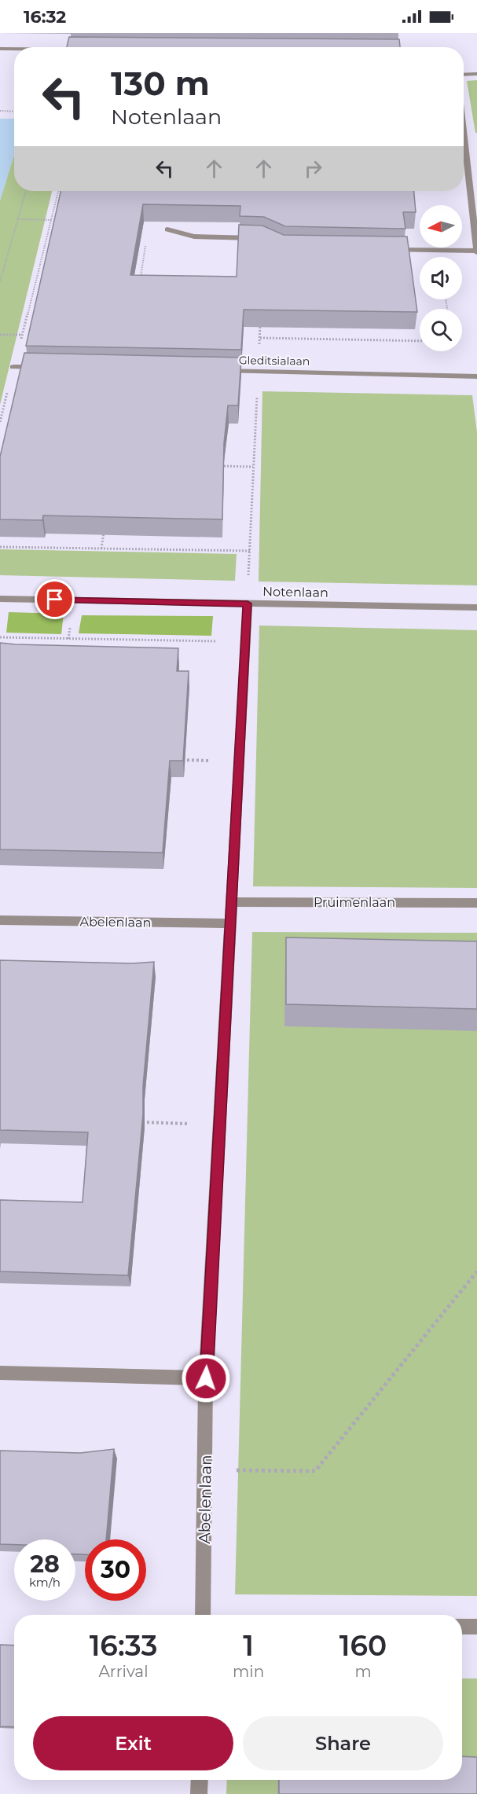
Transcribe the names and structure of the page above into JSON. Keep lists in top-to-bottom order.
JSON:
{
  "streets": {
    "street": [
      "Gleditsialaan",
      "Notenlaan",
      "Pruimenlaan",
      "Abelenlaan"
    ]
  },
  "crossings": [
    ["Notenlaan", "Abelenlaan"],
    ["Pruimenlaan", "Abelenlaan"]
  ],
  "north": "left",
  "page": {
    "status": "16:32",
    "turn": ["130 m", "Notenlaan"],
    "speed": "28 km/h",
    "limit": "30",
    "eta": [
      "16:33",
      "Arrival",
      "1",
      "min",
      "160",
      "m"
    ],
    "buttons": ["Exit", "Share"]
  }
}
